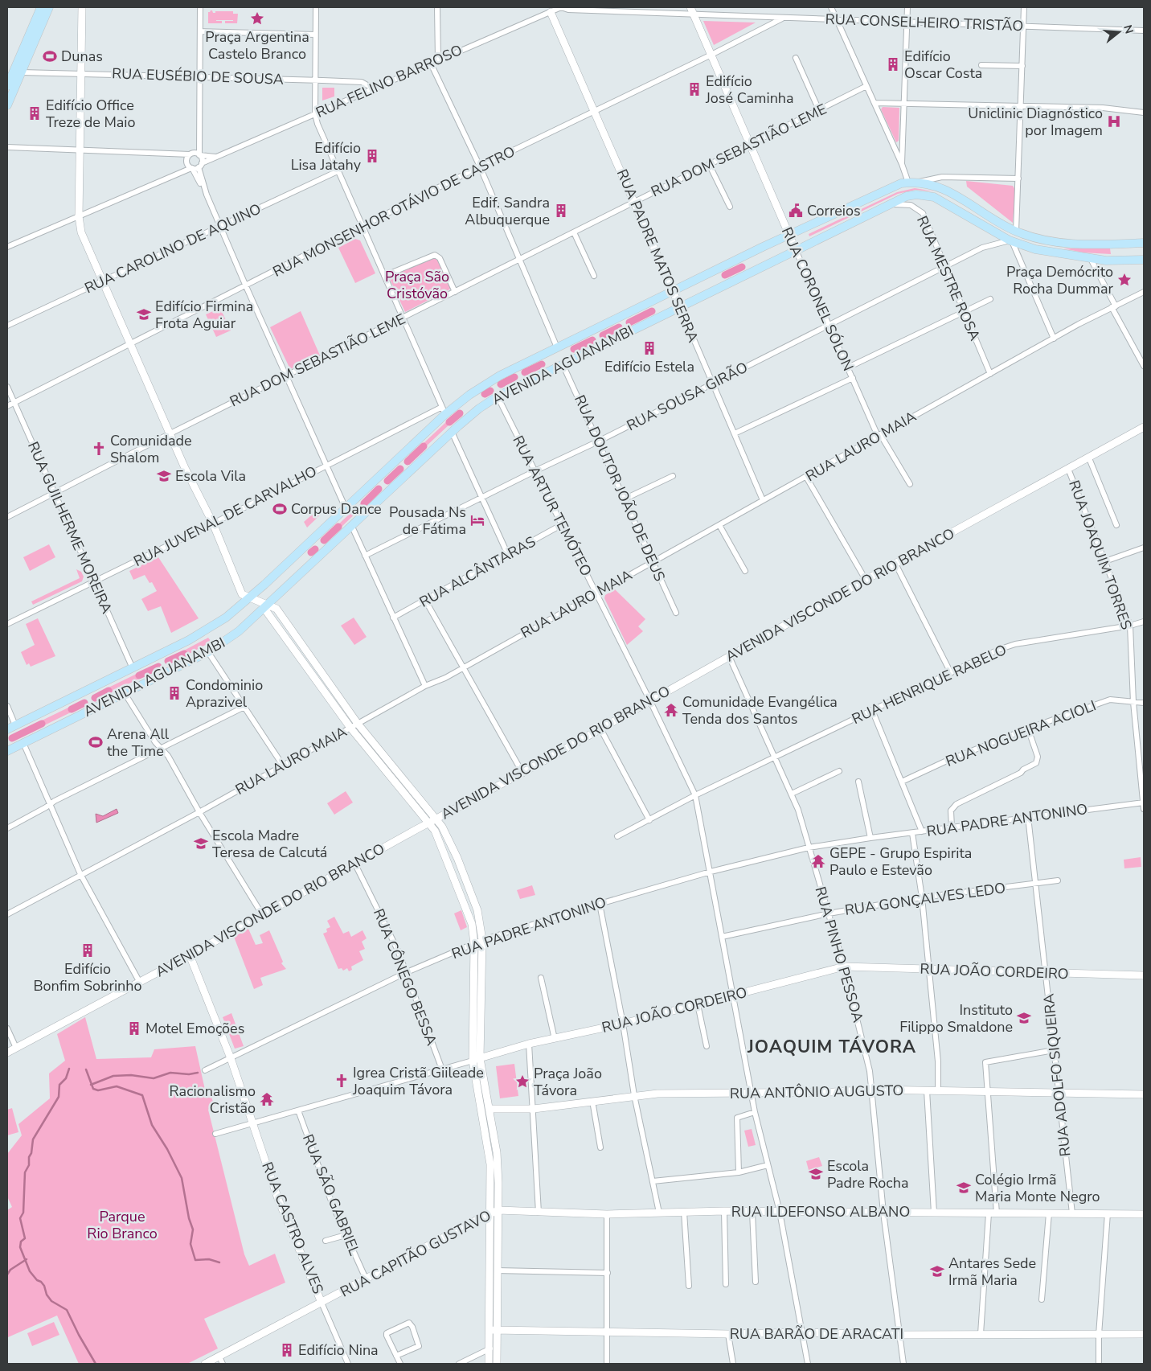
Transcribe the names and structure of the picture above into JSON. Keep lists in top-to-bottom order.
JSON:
{
  "streets": {
    "main road": ["AVENIDA AGUANAMBI"],
    "street": [
      "RUA CONSELHEIRO TRISTÃO",
      "RUA EUSÉBIO DE SOUSA",
      "RUA FELINO BARROSO",
      "RUA DOM SEBASTIÃO LEME",
      "RUA MONSENHOR OTÁVIO DE CASTRO",
      "RUA CAROLINO DE AQUINO",
      "RUA PADRE MATOS SERRA",
      "RUA MESTRE ROSA",
      "RUA CORONEL SÓLON",
      "RUA SOUSA GIRÃO",
      "RUA LAURO MAIA",
      "RUA DOUTOR JOÃO DE DEUS",
      "RUA ARTUR TEMÓTEO",
      "RUA JUVENAL DE CARVALHO",
      "RUA GUILHERME MOREIRA",
      "RUA JOAQUIM TORRES",
      "RUA ALCÂNTARAS",
      "AVENIDA VISCONDE DO RIO BRANCO",
      "RUA HENRIQUE RABELO",
      "RUA NOGUEIRA ACIOLI",
      "RUA PADRE ANTONINO",
      "RUA GONÇALVES LEDO",
      "RUA PINHO PESSOA",
      "RUA JOÃO CORDEIRO",
      "RUA CÔNEGO BESSA",
      "RUA ADOLFO SIQUEIRA",
      "RUA ANTÔNIO AUGUSTO",
      "RUA SÃO GABRIEL",
      "RUA ILDEFONSO ALBANO",
      "RUA CASTRO ALVES",
      "RUA CAPITÃO GUSTAVO",
      "RUA BARÃO DE ARACATI"
    ]
  },
  "crossings": [
    ["RUA CONSELHEIRO TRISTÃO", "RUA FELINO BARROSO"],
    ["RUA CONSELHEIRO TRISTÃO", "RUA MONSENHOR OTÁVIO DE CASTRO"],
    ["RUA CONSELHEIRO TRISTÃO", "RUA CORONEL SÓLON"],
    ["RUA EUSÉBIO DE SOUSA", "RUA FELINO BARROSO"],
    ["RUA FELINO BARROSO", "RUA PADRE MATOS SERRA"],
    ["RUA DOM SEBASTIÃO LEME", "RUA PADRE MATOS SERRA"],
    ["RUA DOM SEBASTIÃO LEME", "RUA CORONEL SÓLON"],
    ["RUA DOM SEBASTIÃO LEME", "RUA GUILHERME MOREIRA"],
    ["RUA MONSENHOR OTÁVIO DE CASTRO", "RUA PADRE MATOS SERRA"],
    ["RUA MONSENHOR OTÁVIO DE CASTRO", "RUA CORONEL SÓLON"],
    ["RUA MONSENHOR OTÁVIO DE CASTRO", "RUA GUILHERME MOREIRA"],
    ["RUA PADRE MATOS SERRA", "AVENIDA AGUANAMBI"],
    ["RUA PADRE MATOS SERRA", "RUA SOUSA GIRÃO"],
    ["RUA PADRE MATOS SERRA", "RUA LAURO MAIA"],
    ["RUA MESTRE ROSA", "AVENIDA AGUANAMBI"],
    ["RUA MESTRE ROSA", "RUA SOUSA GIRÃO"],
    ["RUA MESTRE ROSA", "RUA LAURO MAIA"],
    ["RUA CORONEL SÓLON", "AVENIDA AGUANAMBI"],
    ["RUA CORONEL SÓLON", "RUA SOUSA GIRÃO"],
    ["RUA CORONEL SÓLON", "RUA LAURO MAIA"],
    ["AVENIDA AGUANAMBI", "RUA SOUSA GIRÃO"],
    ["AVENIDA AGUANAMBI", "RUA DOUTOR JOÃO DE DEUS"],
    ["AVENIDA AGUANAMBI", "RUA ARTUR TEMÓTEO"],
    ["AVENIDA AGUANAMBI", "RUA JUVENAL DE CARVALHO"],
    ["AVENIDA AGUANAMBI", "RUA GUILHERME MOREIRA"],
    ["RUA SOUSA GIRÃO", "RUA DOUTOR JOÃO DE DEUS"],
    ["RUA SOUSA GIRÃO", "RUA ARTUR TEMÓTEO"],
    ["RUA LAURO MAIA", "RUA DOUTOR JOÃO DE DEUS"],
    ["RUA LAURO MAIA", "RUA ARTUR TEMÓTEO"],
    ["RUA ARTUR TEMÓTEO", "RUA ALCÂNTARAS"],
    ["RUA ARTUR TEMÓTEO", "AVENIDA VISCONDE DO RIO BRANCO"],
    ["RUA ARTUR TEMÓTEO", "RUA HENRIQUE RABELO"],
    ["RUA ARTUR TEMÓTEO", "RUA PADRE ANTONINO"],
    ["RUA ARTUR TEMÓTEO", "RUA GONÇALVES LEDO"],
    ["RUA ARTUR TEMÓTEO", "RUA JOÃO CORDEIRO"],
    ["RUA ARTUR TEMÓTEO", "RUA ANTÔNIO AUGUSTO"],
    ["RUA ARTUR TEMÓTEO", "RUA ILDEFONSO ALBANO"],
    ["RUA ARTUR TEMÓTEO", "RUA BARÃO DE ARACATI"],
    ["RUA JUVENAL DE CARVALHO", "RUA GUILHERME MOREIRA"],
    ["RUA JOAQUIM TORRES", "AVENIDA VISCONDE DO RIO BRANCO"],
    ["RUA JOAQUIM TORRES", "RUA HENRIQUE RABELO"],
    ["RUA JOAQUIM TORRES", "RUA NOGUEIRA ACIOLI"],
    ["RUA JOAQUIM TORRES", "RUA PADRE ANTONINO"],
    ["AVENIDA VISCONDE DO RIO BRANCO", "RUA PINHO PESSOA"],
    ["AVENIDA VISCONDE DO RIO BRANCO", "RUA CÔNEGO BESSA"],
    ["AVENIDA VISCONDE DO RIO BRANCO", "RUA CASTRO ALVES"],
    ["RUA HENRIQUE RABELO", "RUA PINHO PESSOA"],
    ["RUA PADRE ANTONINO", "RUA PINHO PESSOA"],
    ["RUA PADRE ANTONINO", "RUA CÔNEGO BESSA"],
    ["RUA PADRE ANTONINO", "RUA ADOLFO SIQUEIRA"],
    ["RUA PADRE ANTONINO", "RUA CASTRO ALVES"],
    ["RUA GONÇALVES LEDO", "RUA PINHO PESSOA"],
    ["RUA GONÇALVES LEDO", "RUA ADOLFO SIQUEIRA"],
    ["RUA PINHO PESSOA", "RUA JOÃO CORDEIRO"],
    ["RUA PINHO PESSOA", "RUA ANTÔNIO AUGUSTO"],
    ["RUA PINHO PESSOA", "RUA ILDEFONSO ALBANO"],
    ["RUA PINHO PESSOA", "RUA BARÃO DE ARACATI"],
    ["RUA JOÃO CORDEIRO", "RUA CÔNEGO BESSA"],
    ["RUA JOÃO CORDEIRO", "RUA ADOLFO SIQUEIRA"],
    ["RUA JOÃO CORDEIRO", "RUA SÃO GABRIEL"],
    ["RUA JOÃO CORDEIRO", "RUA CASTRO ALVES"],
    ["RUA ADOLFO SIQUEIRA", "RUA ANTÔNIO AUGUSTO"],
    ["RUA ADOLFO SIQUEIRA", "RUA ILDEFONSO ALBANO"],
    ["RUA SÃO GABRIEL", "RUA CAPITÃO GUSTAVO"],
    ["RUA ILDEFONSO ALBANO", "RUA CAPITÃO GUSTAVO"],
    ["RUA CASTRO ALVES", "RUA CAPITÃO GUSTAVO"]
  ],
  "districts": ["JOAQUIM TÁVORA"],
  "parks": ["Praça São Cristóvão", "Parque Rio Branco"],
  "places": {
    "place": ["Praça Argentina Castelo Branco", "Praça Demócrito Rocha Dummar", "Praça João Távora"],
    "sports": ["Dunas", "Corpus Dance", "Arena All the Time"],
    "building": [
      "Edifício Oscar Costa",
      "Edifício José Caminha",
      "Edifício Office Treze de Maio",
      "Edifício Lisa Jatahy",
      "Edif. Sandra Albuquerque",
      "Edifício Estela",
      "Condominio Aprazivel",
      "Edifício Bonfim Sobrinho",
      "Motel Emoções",
      "Edifício Nina"
    ],
    "hospital": ["Uniclinic Diagnóstico por Imagem"],
    "public building": ["Correios"],
    "school or university": [
      "Edifício Firmina Frota Aguiar",
      "Escola Vila",
      "Escola Madre Teresa de Calcutá",
      "Instituto Filippo Smaldone",
      "Escola Padre Rocha",
      "Colégio Irmã Maria Monte Negro",
      "Antares Sede Irmã Maria"
    ],
    "church": ["Comunidade Shalom", "Igrea Cristã Giileade Joaquim Távora"],
    "hotel": ["Pousada Ns de Fátima"],
    "temple": ["Comunidade Evangélica Tenda dos Santos", "GEPE - Grupo Espirita Paulo e Estevão", "Racionalismo Cristão"]
  },
  "north": "right"
}
